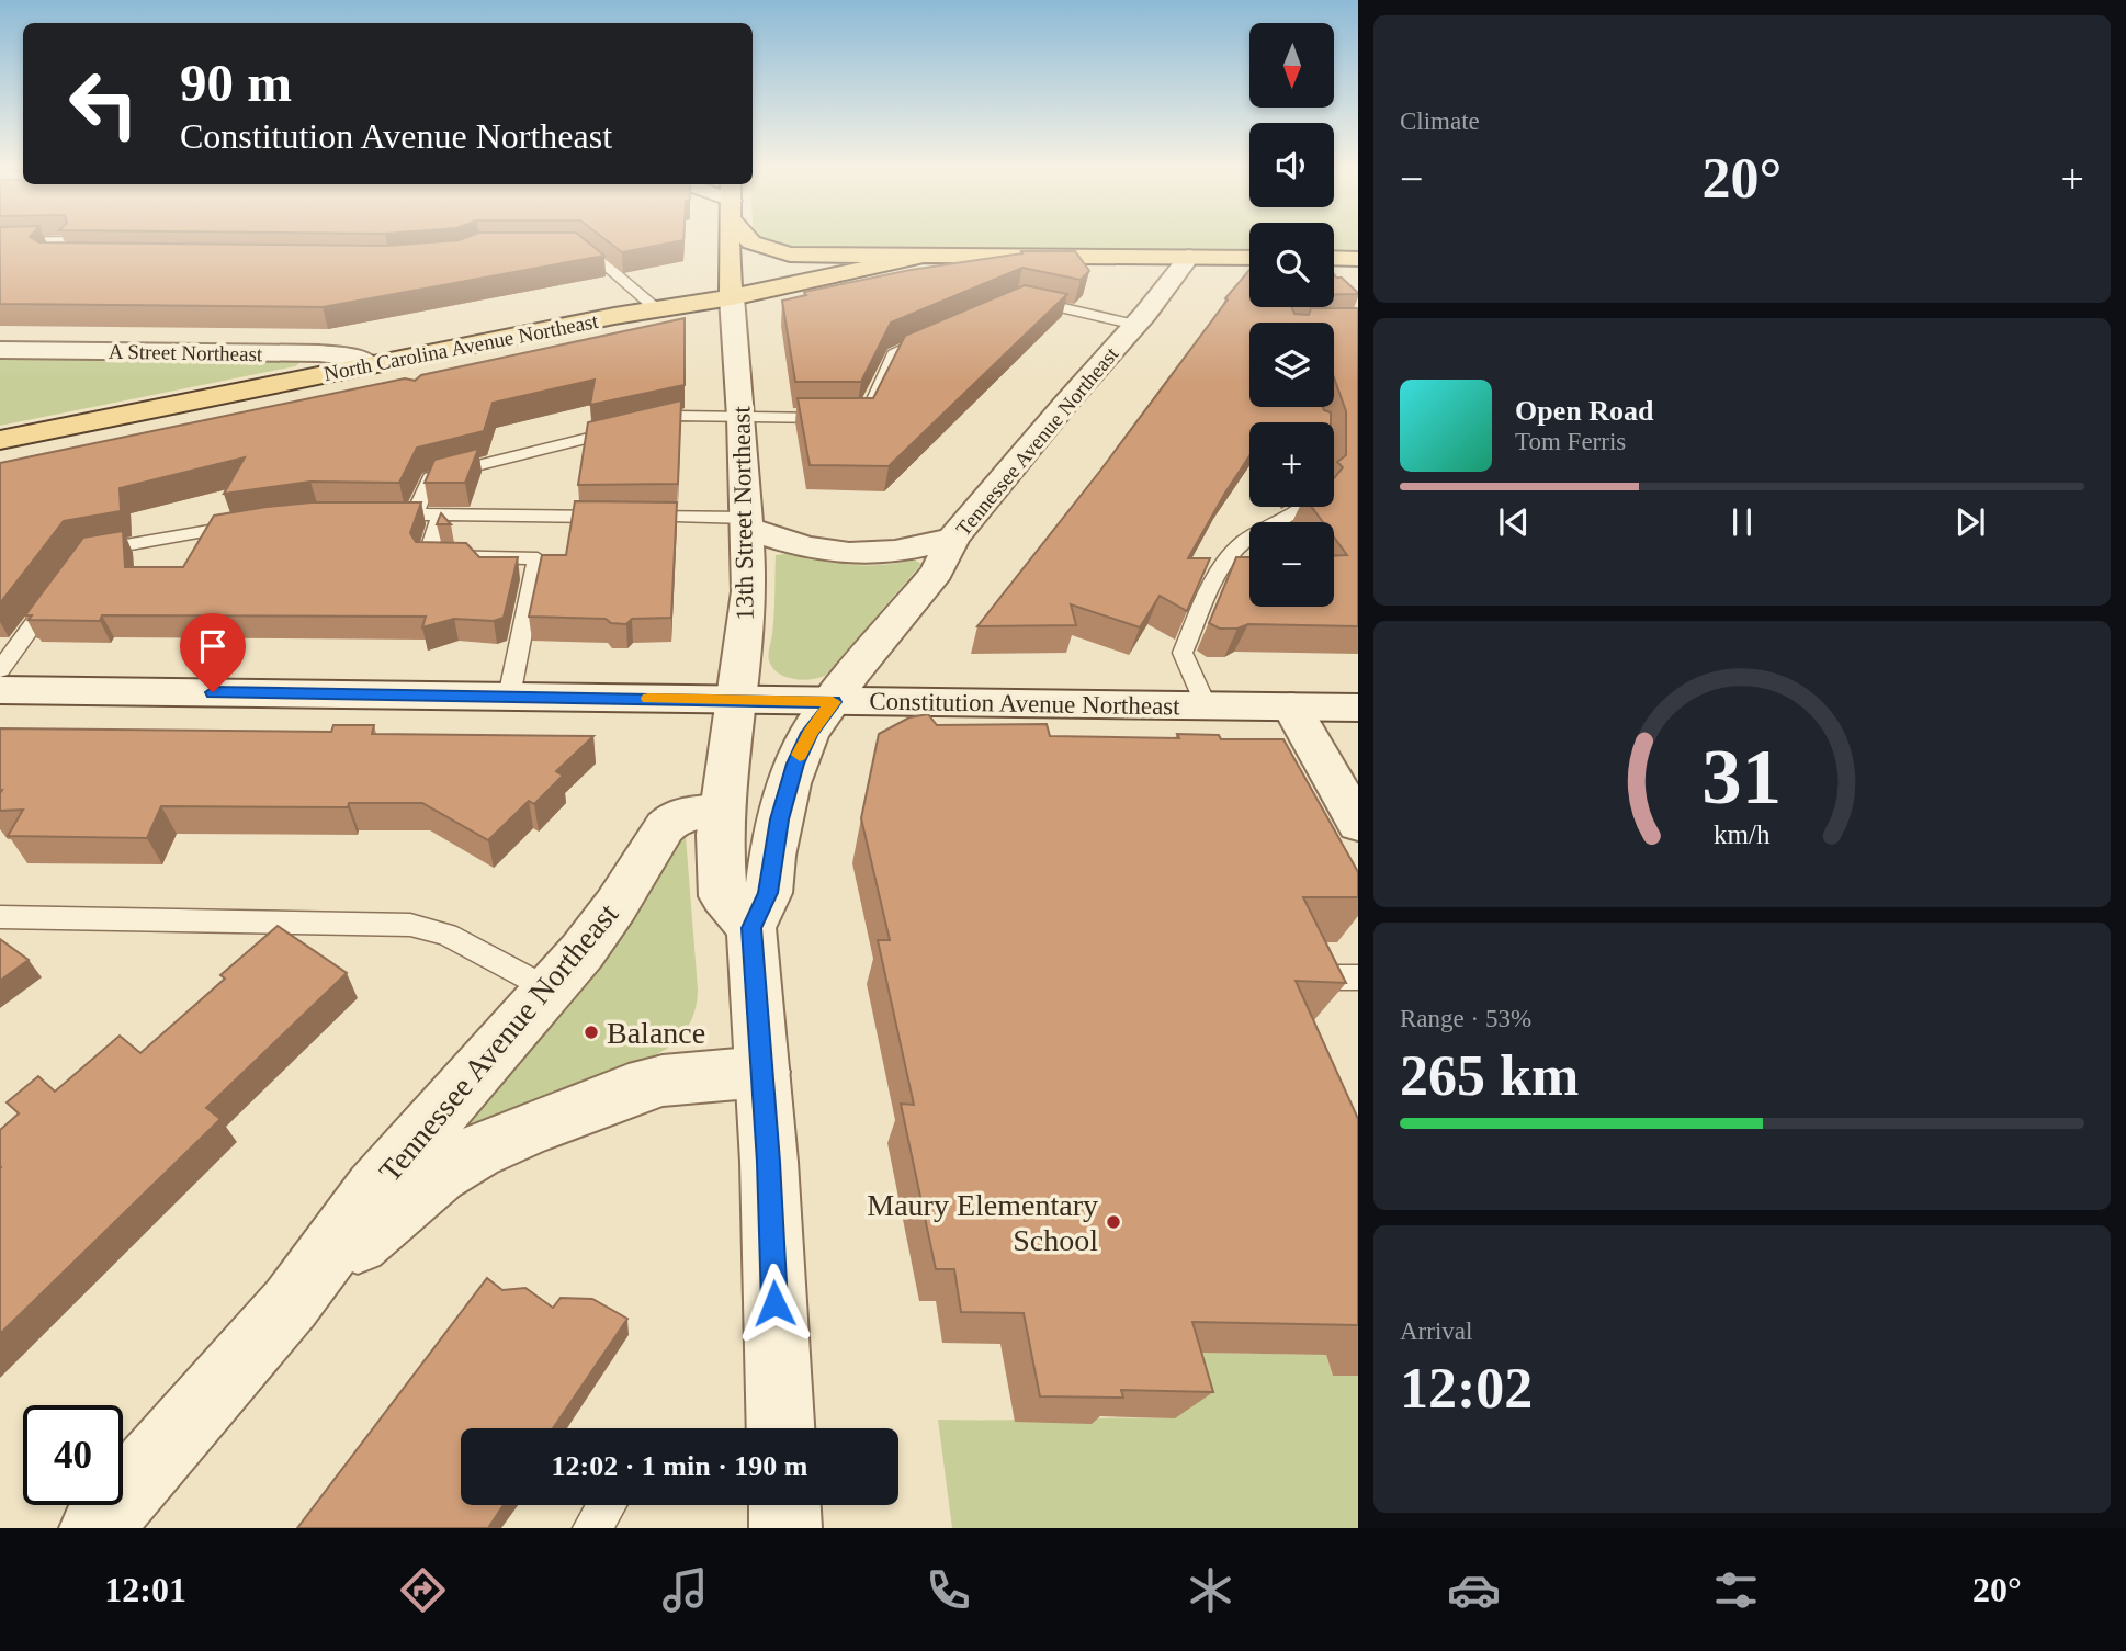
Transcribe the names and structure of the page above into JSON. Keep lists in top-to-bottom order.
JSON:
{
  "streets": {
    "main road": ["North Carolina Avenue Northeast", "13th Street Northeast"],
    "street": ["A Street Northeast", "Tennessee Avenue Northeast", "Constitution Avenue Northeast"]
  },
  "crossings": [
    ["North Carolina Avenue Northeast", "A Street Northeast"],
    ["North Carolina Avenue Northeast", "13th Street Northeast"],
    ["Tennessee Avenue Northeast", "13th Street Northeast"],
    ["Tennessee Avenue Northeast", "Constitution Avenue Northeast"],
    ["13th Street Northeast", "Constitution Avenue Northeast"]
  ],
  "places": ["Balance", "Maury Elementary School"],
  "north": "bottom",
  "page": {
    "tile": [
      "Climate",
      ["Range · 53%", "265 km"],
      ["Arrival", "12:02"]
    ],
    "map_buttons": ["+", "−"],
    "turn": ["90 m", "Constitution Avenue Northeast"],
    "heat": ["−", "20°", "+"],
    "song": ["Open Road", "Tom Ferris"],
    "limit": "40",
    "trip": "12:02 · 1 min · 190 m",
    "tabs": ["12:01", "20°"],
    "gauge": ["31", "km/h"]
  }
}
